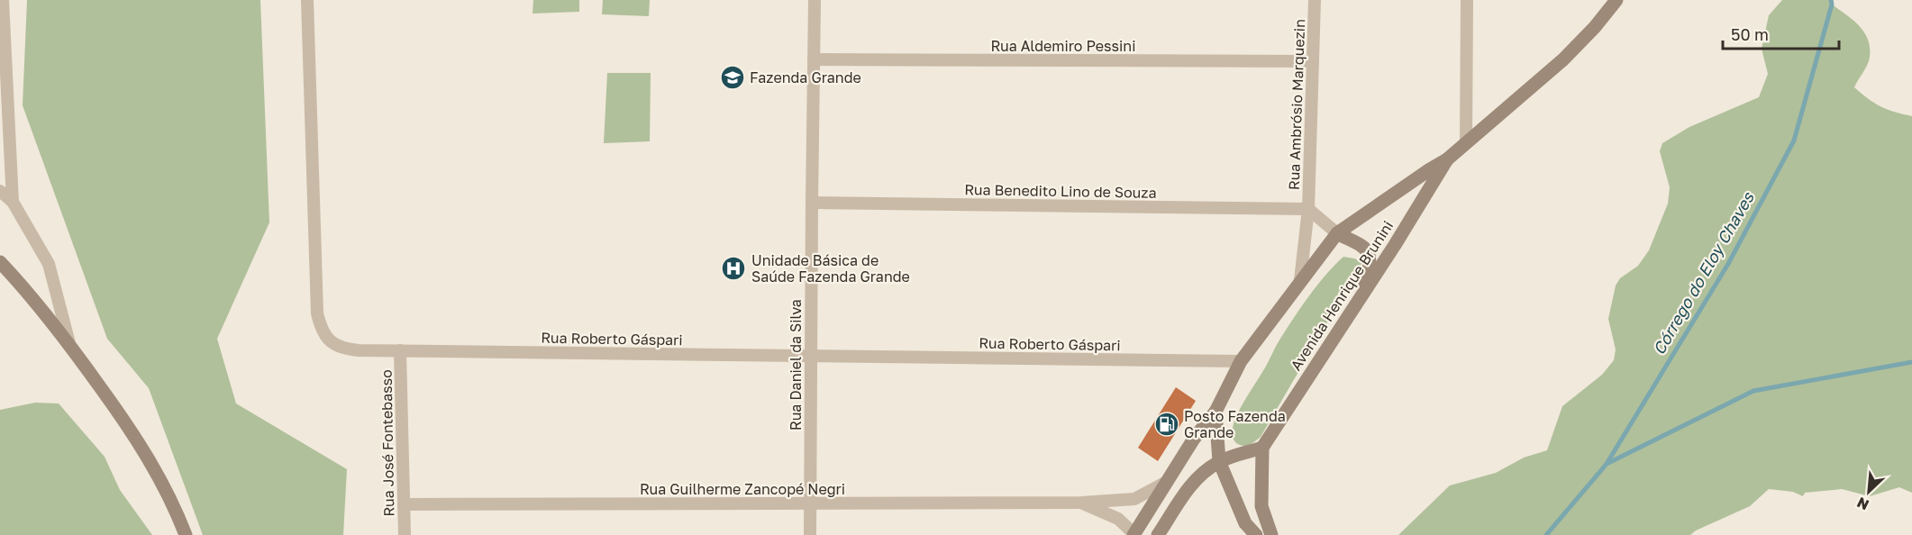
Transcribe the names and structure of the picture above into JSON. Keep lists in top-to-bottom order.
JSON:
{
  "streets": {
    "main road": ["Avenida Henrique Brunini"],
    "street": [
      "Rua Aldemiro Pessini",
      "Rua Ambrósio Marquezin",
      "Rua Benedito Lino de Souza",
      "Rua Roberto Gáspari",
      "Rua Daniel da Silva",
      "Rua José Fontebasso",
      "Rua Guilherme Zancopé Negri"
    ]
  },
  "crossings": [
    ["Rua Aldemiro Pessini", "Rua Ambrósio Marquezin"],
    ["Rua Aldemiro Pessini", "Rua Daniel da Silva"],
    ["Rua Ambrósio Marquezin", "Rua Benedito Lino de Souza"],
    ["Rua Ambrósio Marquezin", "Avenida Henrique Brunini"],
    ["Rua Benedito Lino de Souza", "Rua Daniel da Silva"],
    ["Avenida Henrique Brunini", "Rua Roberto Gáspari"],
    ["Avenida Henrique Brunini", "Rua Guilherme Zancopé Negri"],
    ["Rua Roberto Gáspari", "Rua Daniel da Silva"],
    ["Rua Roberto Gáspari", "Rua José Fontebasso"],
    ["Rua Daniel da Silva", "Rua Guilherme Zancopé Negri"],
    ["Rua José Fontebasso", "Rua Guilherme Zancopé Negri"]
  ],
  "water": ["Córrego do Eloy Chaves"],
  "places": {
    "school or university": ["Fazenda Grande"],
    "hospital": ["Unidade Básica de Saúde Fazenda Grande"],
    "fuel station": ["Posto Fazenda Grande"]
  },
  "scale_bar": "50 m",
  "north": "bottom left"
}
